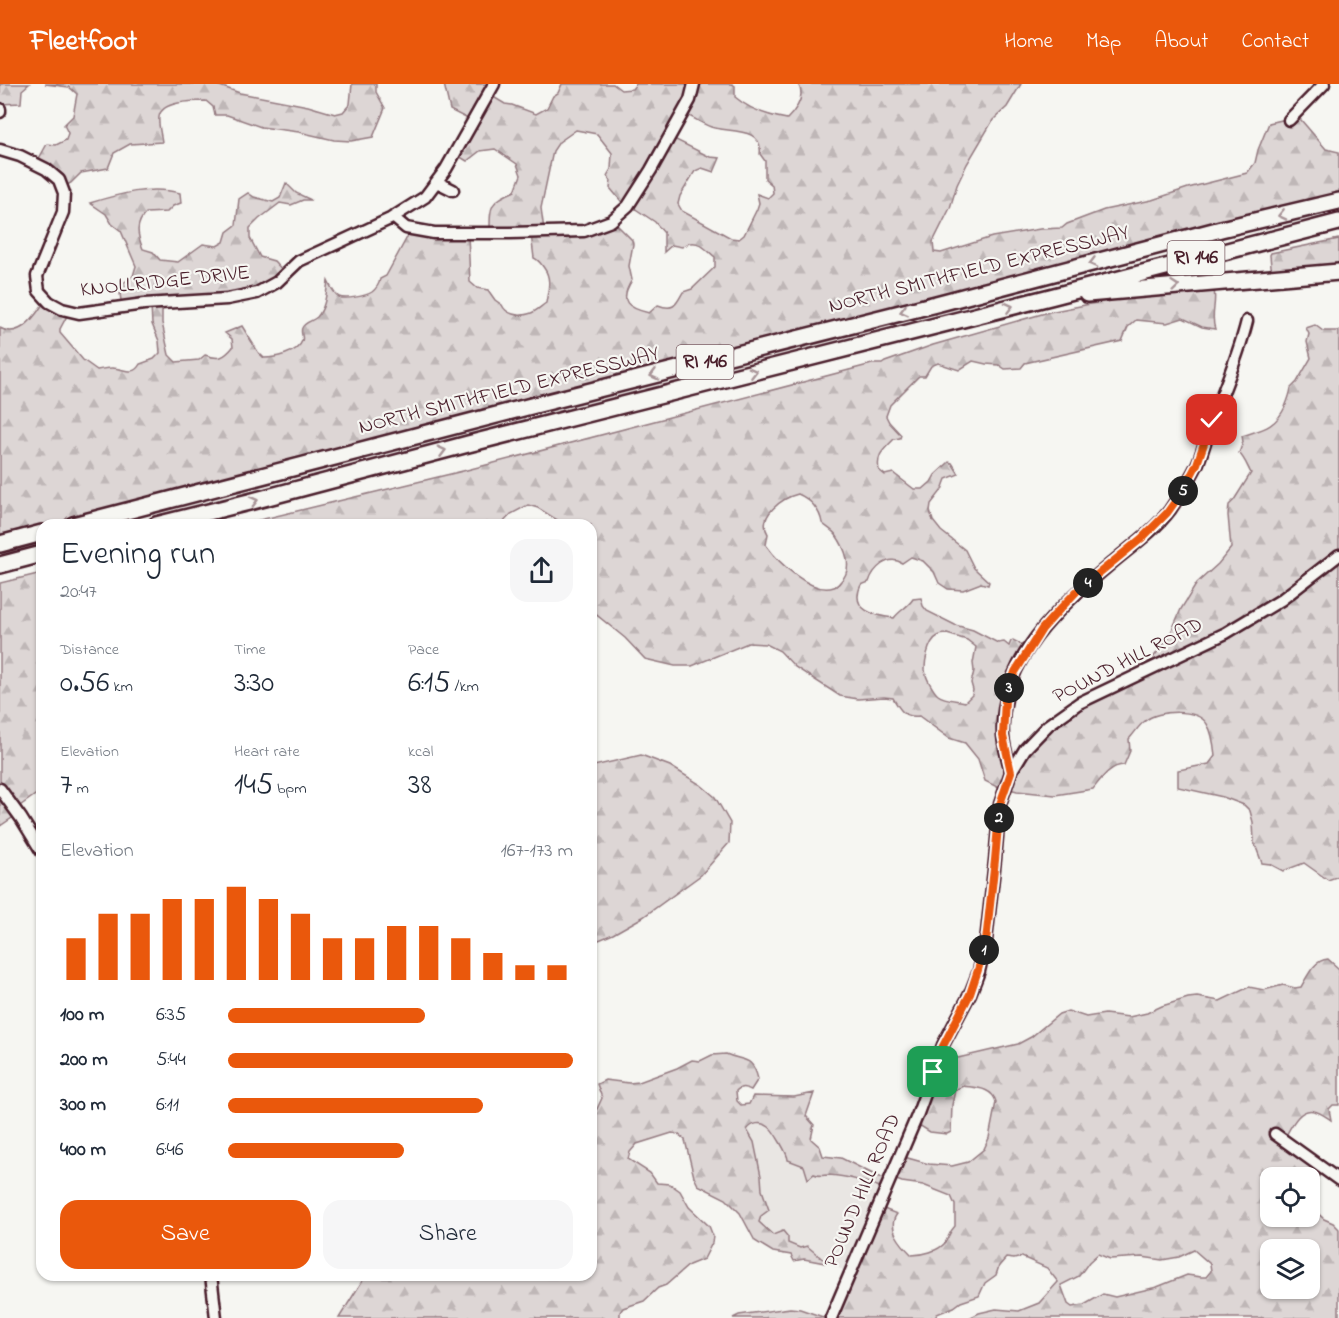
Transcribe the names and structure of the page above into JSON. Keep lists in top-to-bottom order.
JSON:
{
  "streets": {
    "highway": ["RI 146", "NORTH SMITHFIELD EXPRESSWAY"],
    "street": ["KNOLLRIDGE DRIVE", "POUND HILL ROAD"]
  },
  "page": {
    "header": "Fleetfoot",
    "nav": [
      "Home",
      "Map",
      "About",
      "Contact"
    ],
    "pins": [
      "5",
      "4",
      "3",
      "2",
      "1"
    ],
    "heading": ["Evening run", "20:47"],
    "stats": [
      ["Distance", "0.56 km"],
      ["Time", "3:30"],
      ["Pace", "6:15 /km"],
      ["Elevation", "7 m"],
      ["Heart rate", "145 bpm"],
      ["kcal", "38"]
    ],
    "chart": ["Elevation", "167–173 m"],
    "list": [
      {
        "name": "100 m",
        "note": "6:35"
      },
      {
        "name": "200 m",
        "note": "5:44"
      },
      {
        "name": "300 m",
        "note": "6:11"
      },
      {
        "name": "400 m",
        "note": "6:46"
      }
    ],
    "buttons": ["Save", "Share"]
  }
}
